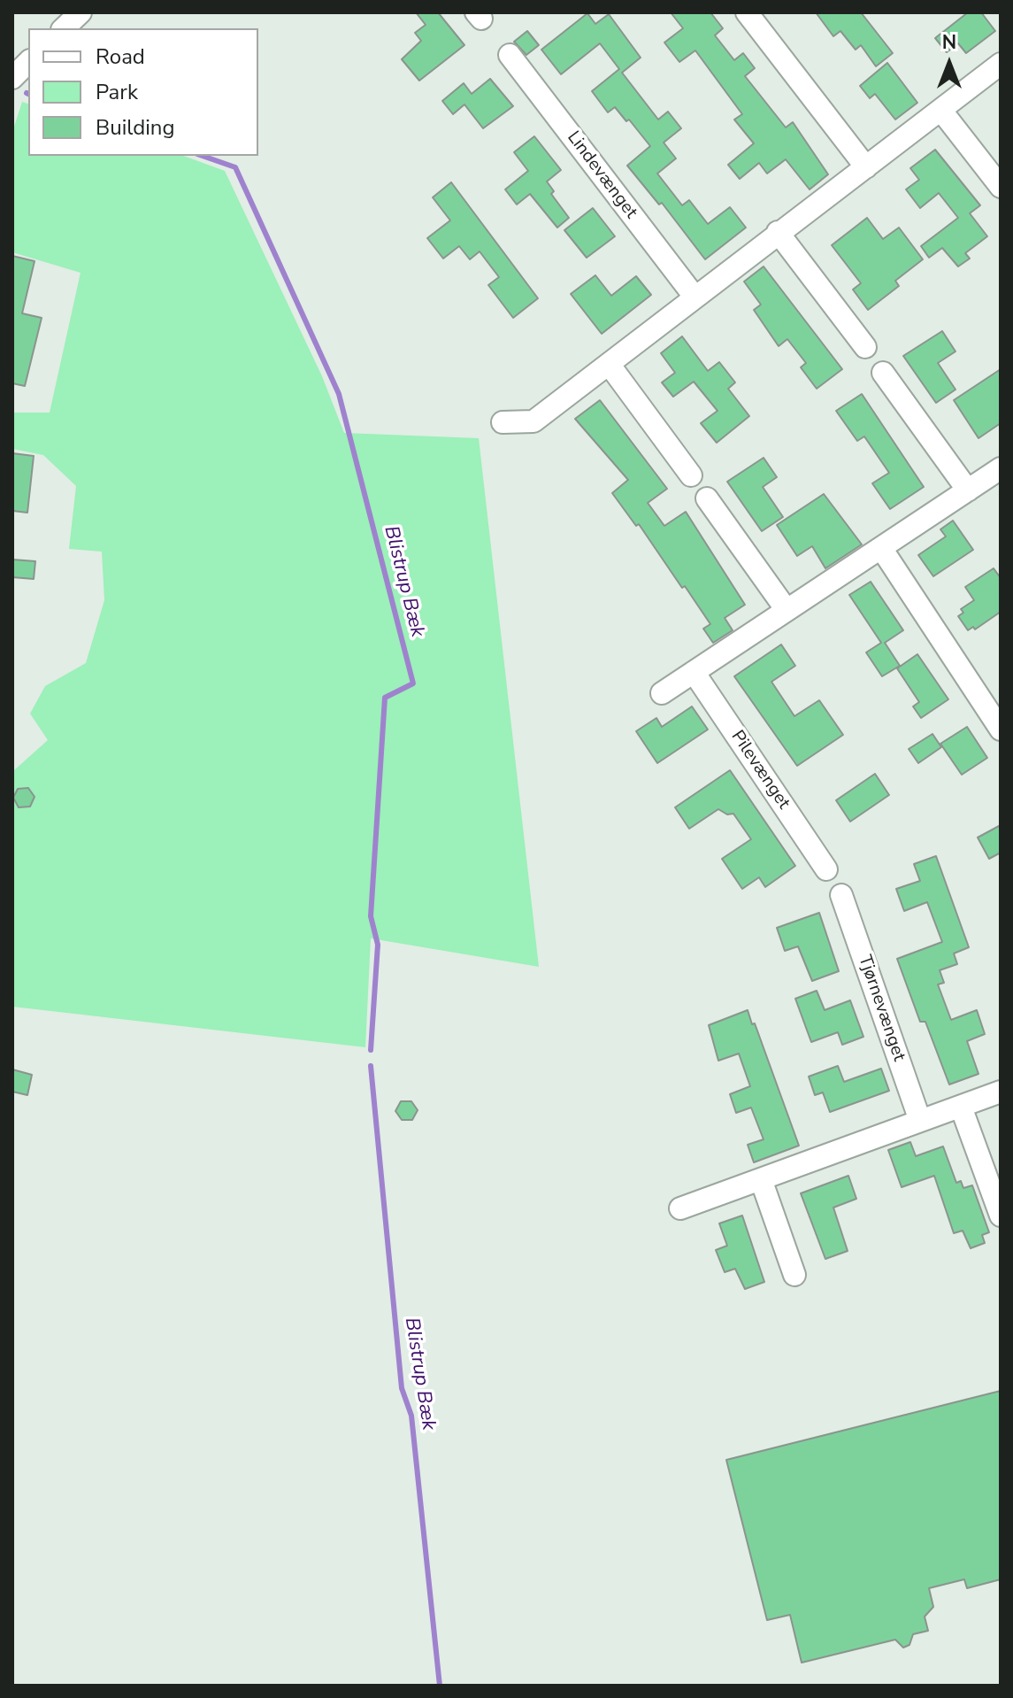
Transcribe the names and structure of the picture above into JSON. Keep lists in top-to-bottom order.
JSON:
{
  "streets": {
    "street": ["Lindevænget", "Pilevænget", "Tjørnevænget"]
  },
  "water": ["Blistrup Bæk"],
  "legend": ["Road", "Park", "Building"],
  "north": "top"
}
